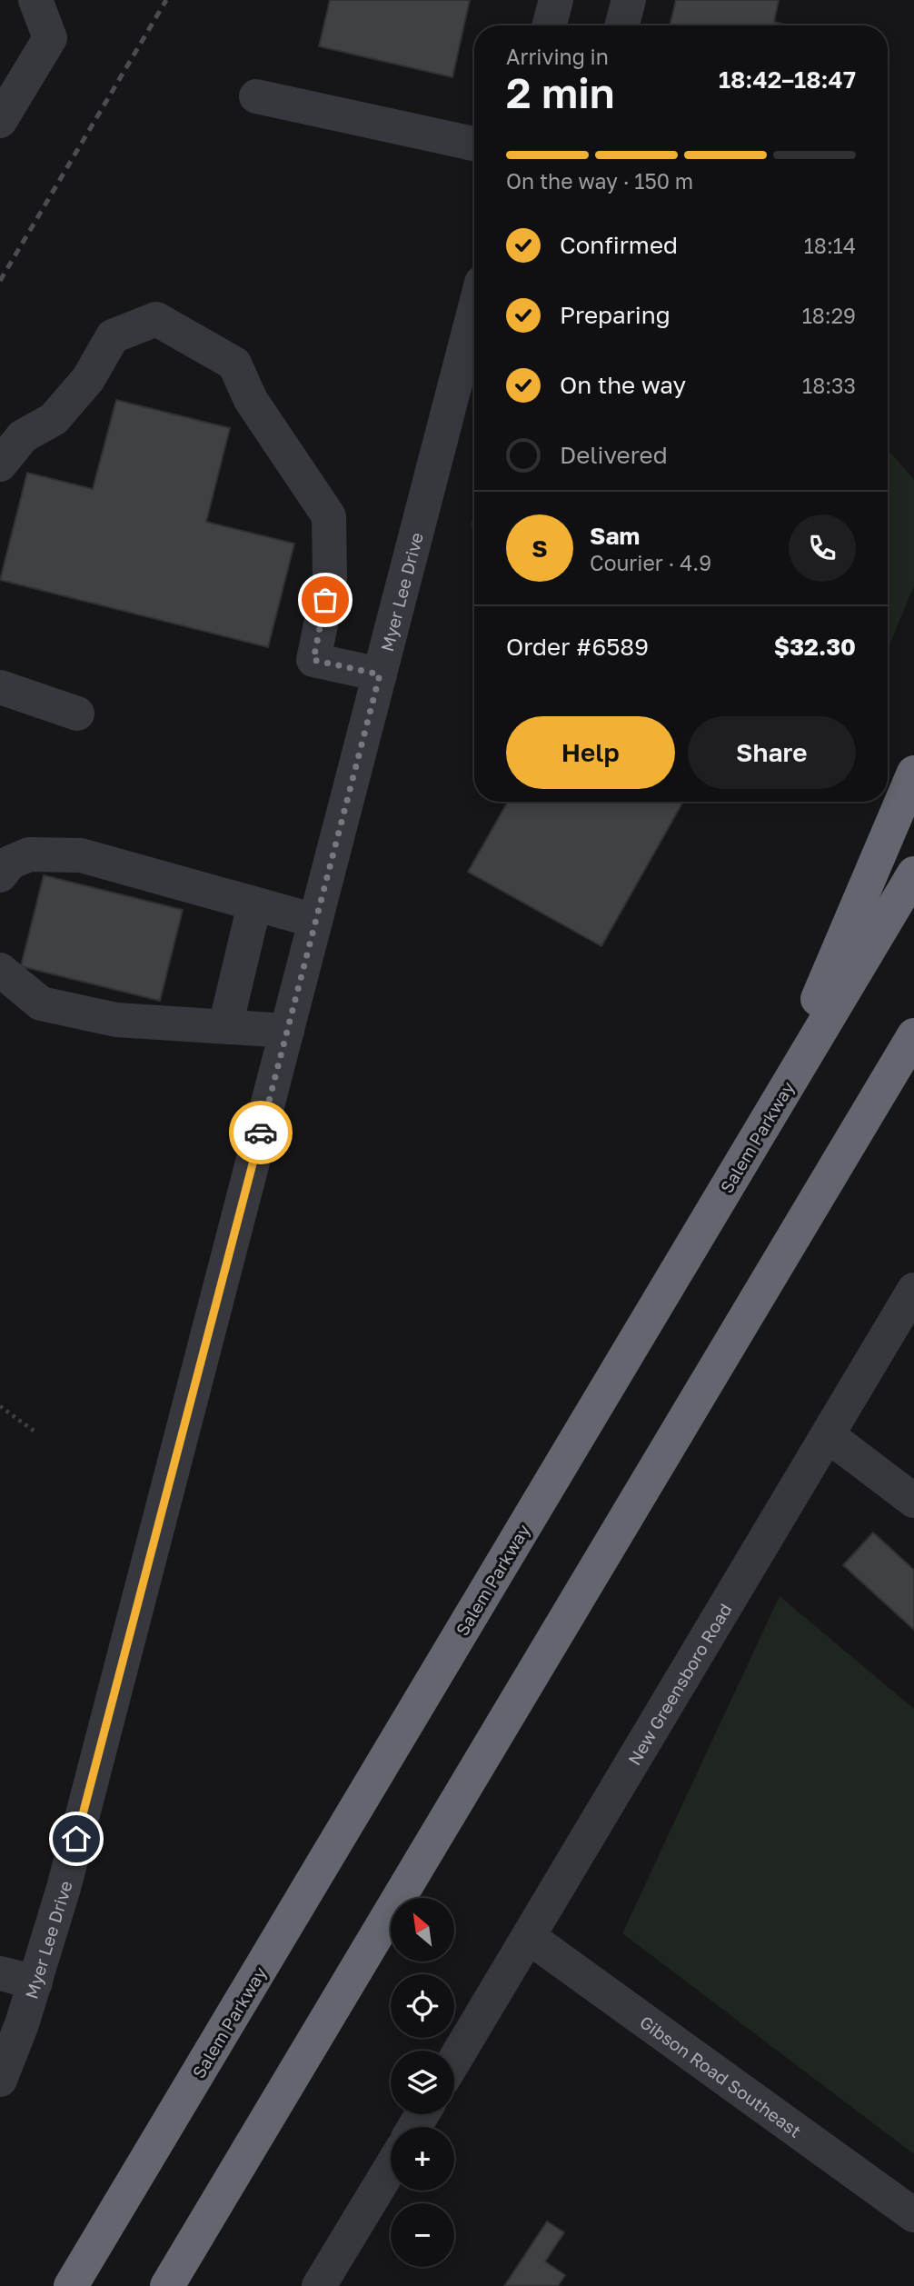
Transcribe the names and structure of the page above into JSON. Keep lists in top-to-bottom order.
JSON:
{
  "streets": {
    "highway": ["Salem Parkway"],
    "street": ["Myer Lee Drive", "New Greensboro Road", "Gibson Road Southeast"]
  },
  "crossings": [
    ["New Greensboro Road", "Gibson Road Southeast"]
  ],
  "north": "top left",
  "page": {
    "heading": ["2 min", "Arriving in", "18:42–18:47"],
    "panel": [
      "Sam",
      "Courier · 4.9",
      "Order #6589",
      "$32.30"
    ],
    "bar": "On the way · 150 m",
    "list": [
      ["Confirmed", "18:14"],
      ["Preparing", "18:29"],
      ["On the way", "18:33"],
      "Delivered"
    ],
    "round": "S",
    "buttons": ["Help", "Share"],
    "map_buttons": ["+", "−"]
  }
}
